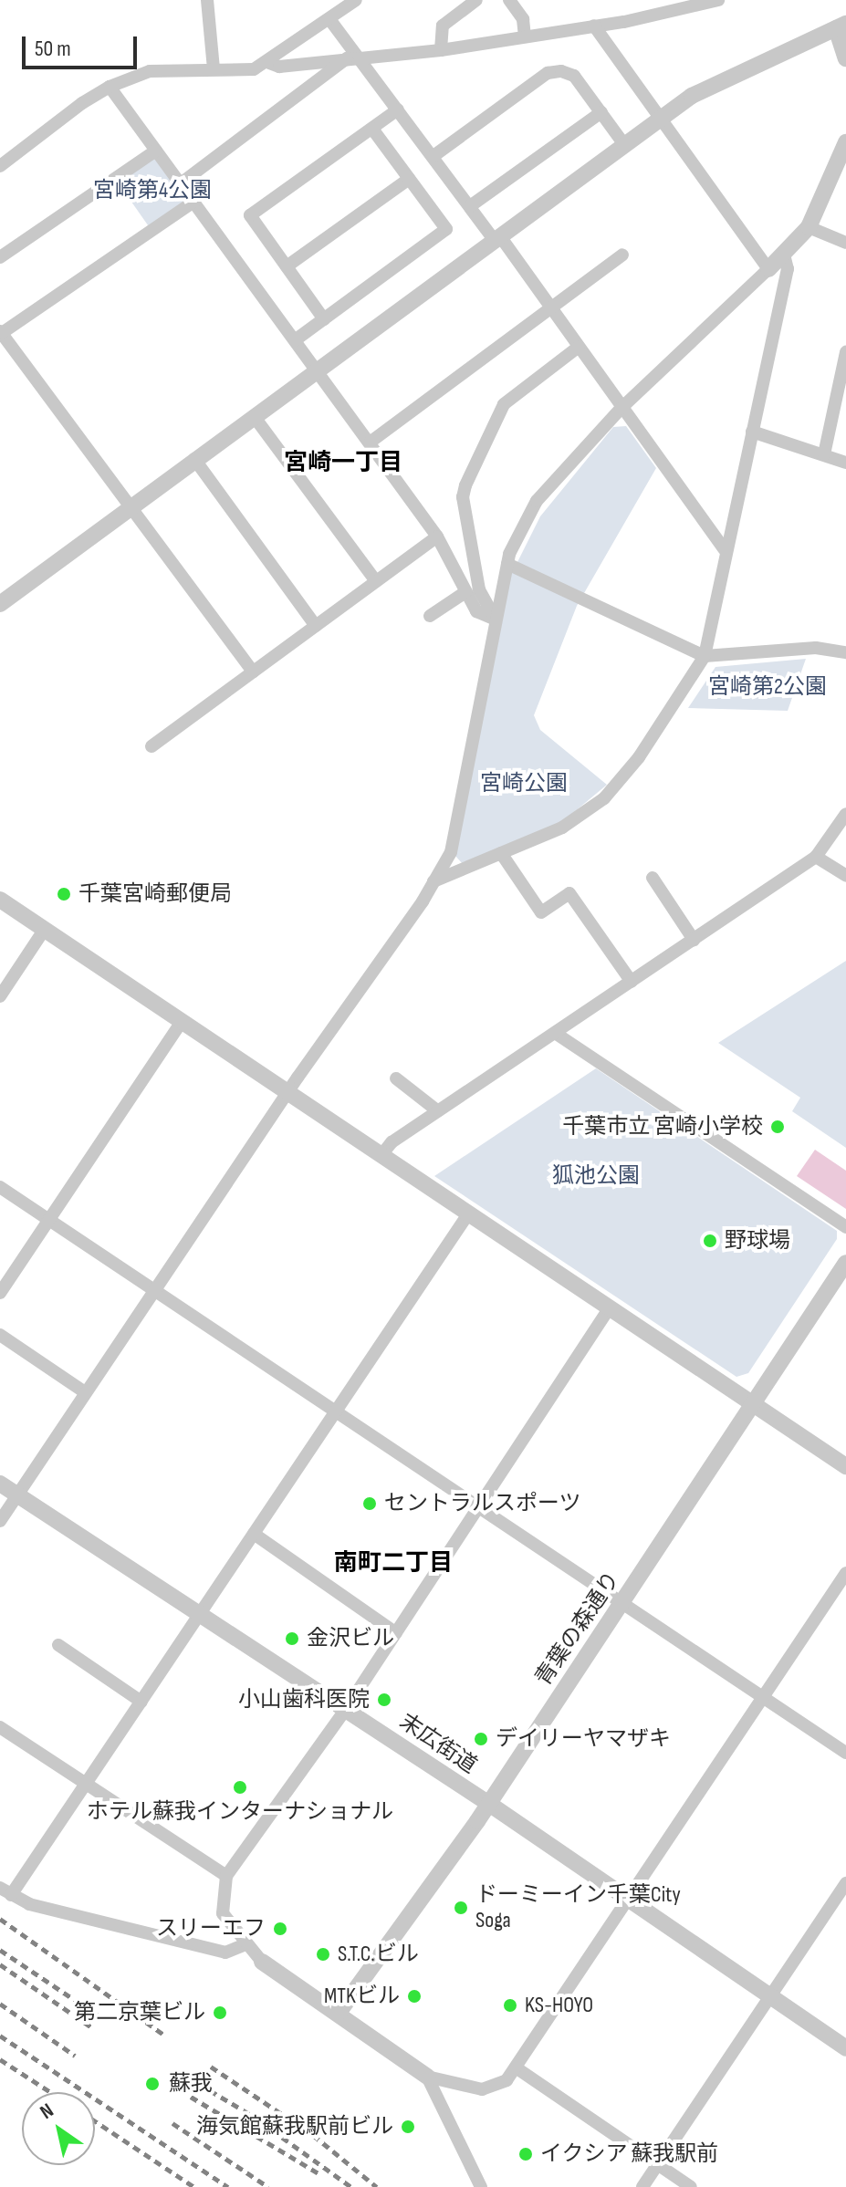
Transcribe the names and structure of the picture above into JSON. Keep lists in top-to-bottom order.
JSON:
{
  "streets": {
    "street": ["青葉の森通り", "末広街道"]
  },
  "crossings": [
    ["青葉の森通り", "末広街道"]
  ],
  "districts": ["宮崎一丁目", "南町二丁目"],
  "parks": [
    "宮崎第4公園",
    "宮崎第2公園",
    "宮崎公園",
    "狐池公園"
  ],
  "places": [
    "千葉宮崎郵便局",
    "千葉市立 宮崎小学校",
    "野球場",
    "セントラルスポーツ",
    "金沢ビル",
    "小山歯科医院",
    "デイリーヤマザキ",
    "ホテル蘇我インターナショナル",
    "ドーミーイン千葉City Soga",
    "スリーエフ",
    "S.T.C.ビル",
    "MTKビル",
    "KS-HOYO",
    "第二京葉ビル",
    "蘇我",
    "海気館蘇我駅前ビル",
    "イクシア 蘇我駅前"
  ],
  "scale_bar": "50 m",
  "north": "top left"
}
